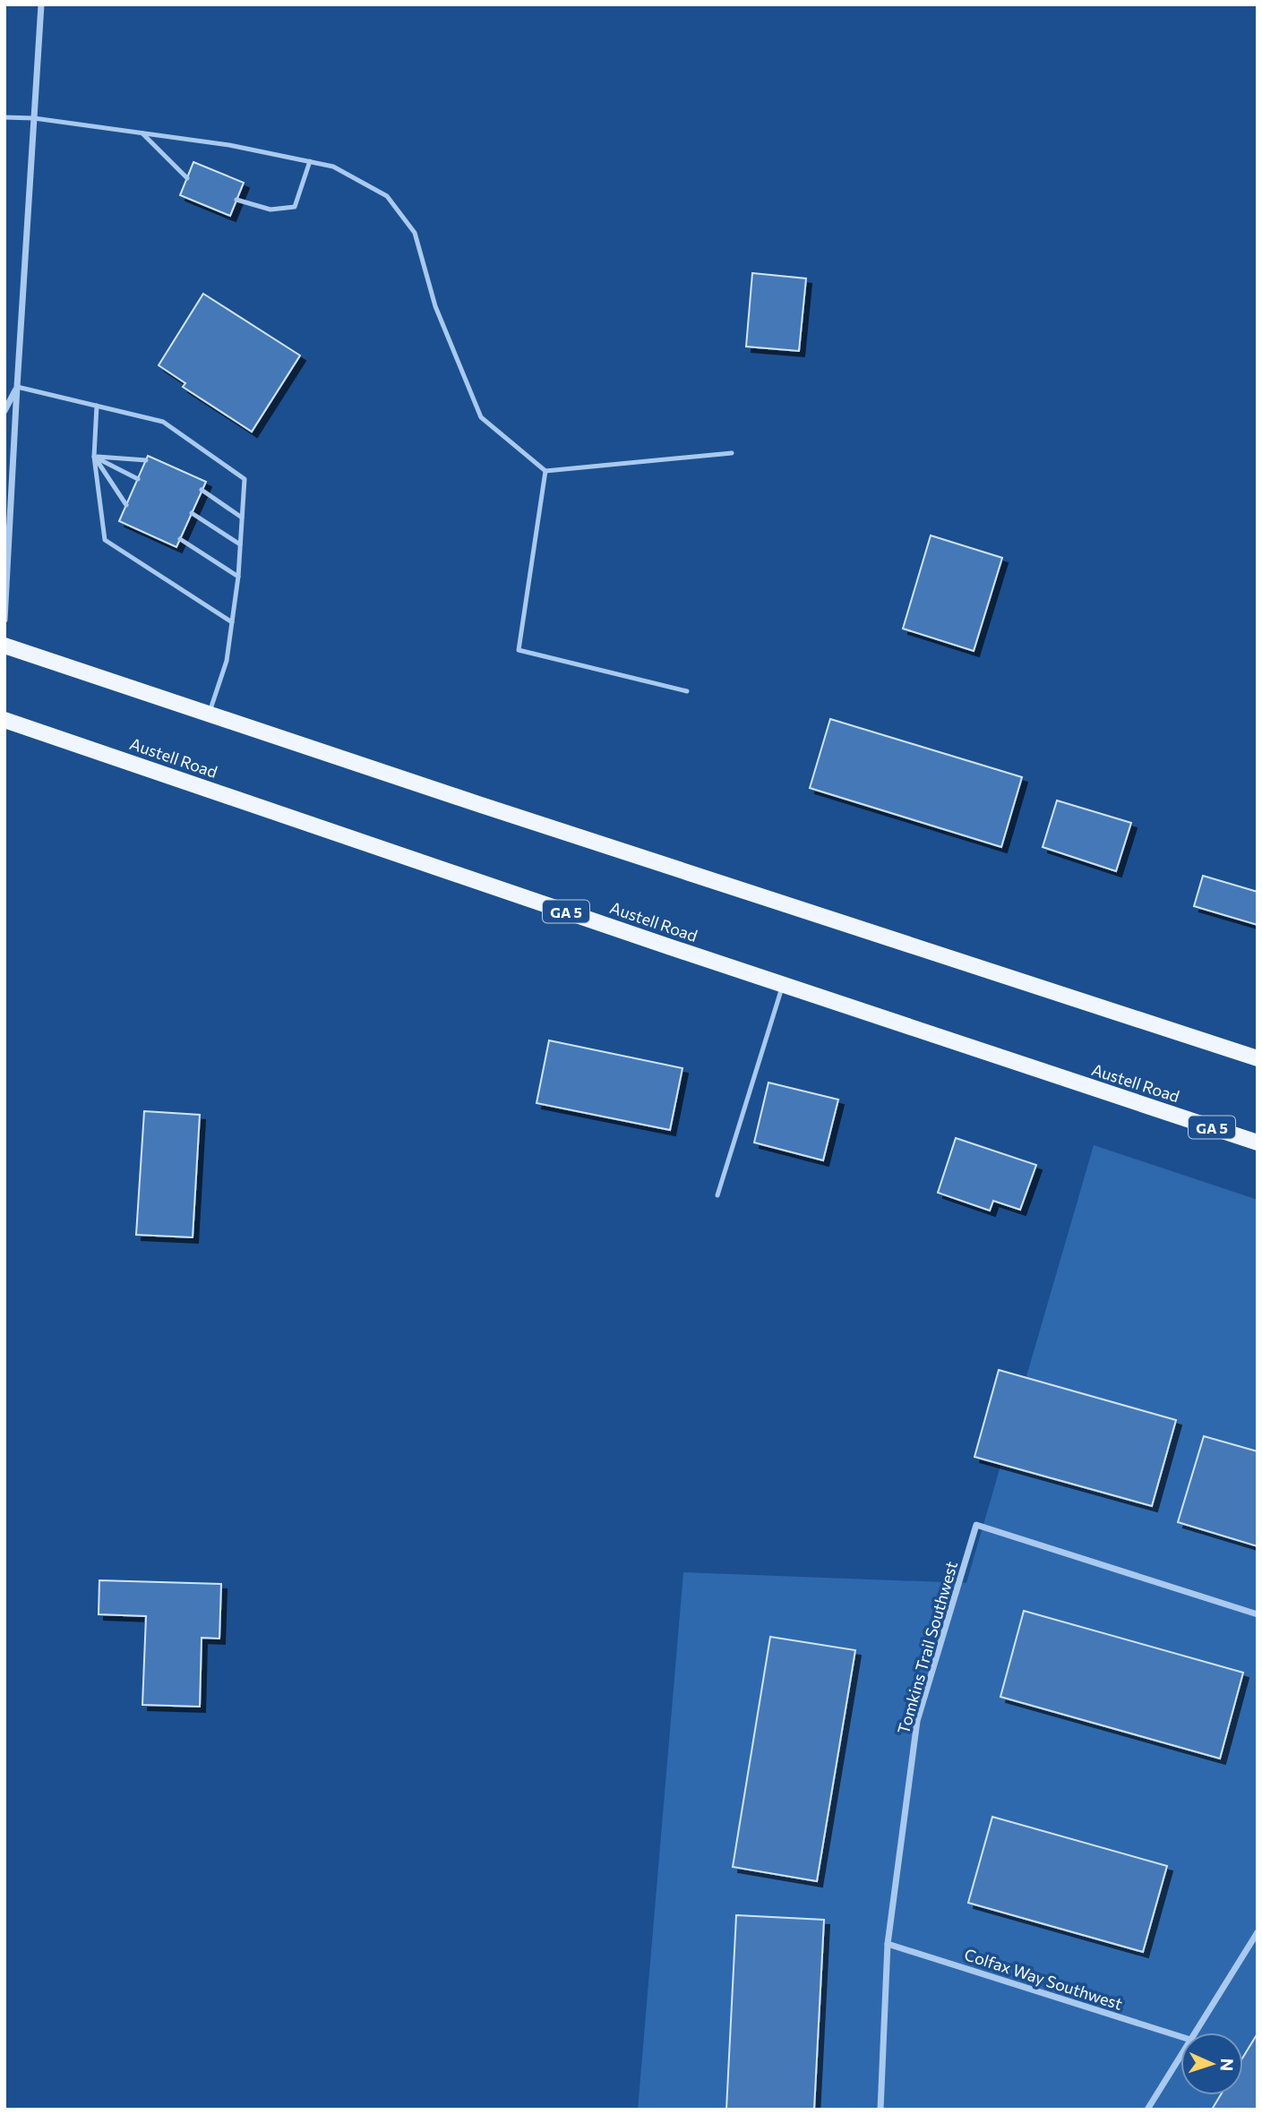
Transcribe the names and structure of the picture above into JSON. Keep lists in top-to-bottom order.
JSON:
{
  "streets": {
    "main road": ["Austell Road", "GA 5"],
    "street": ["Tomkins Trail Southwest", "Colfax Way Southwest"]
  },
  "crossings": [
    ["Tomkins Trail Southwest", "Colfax Way Southwest"]
  ],
  "north": "right"
}
